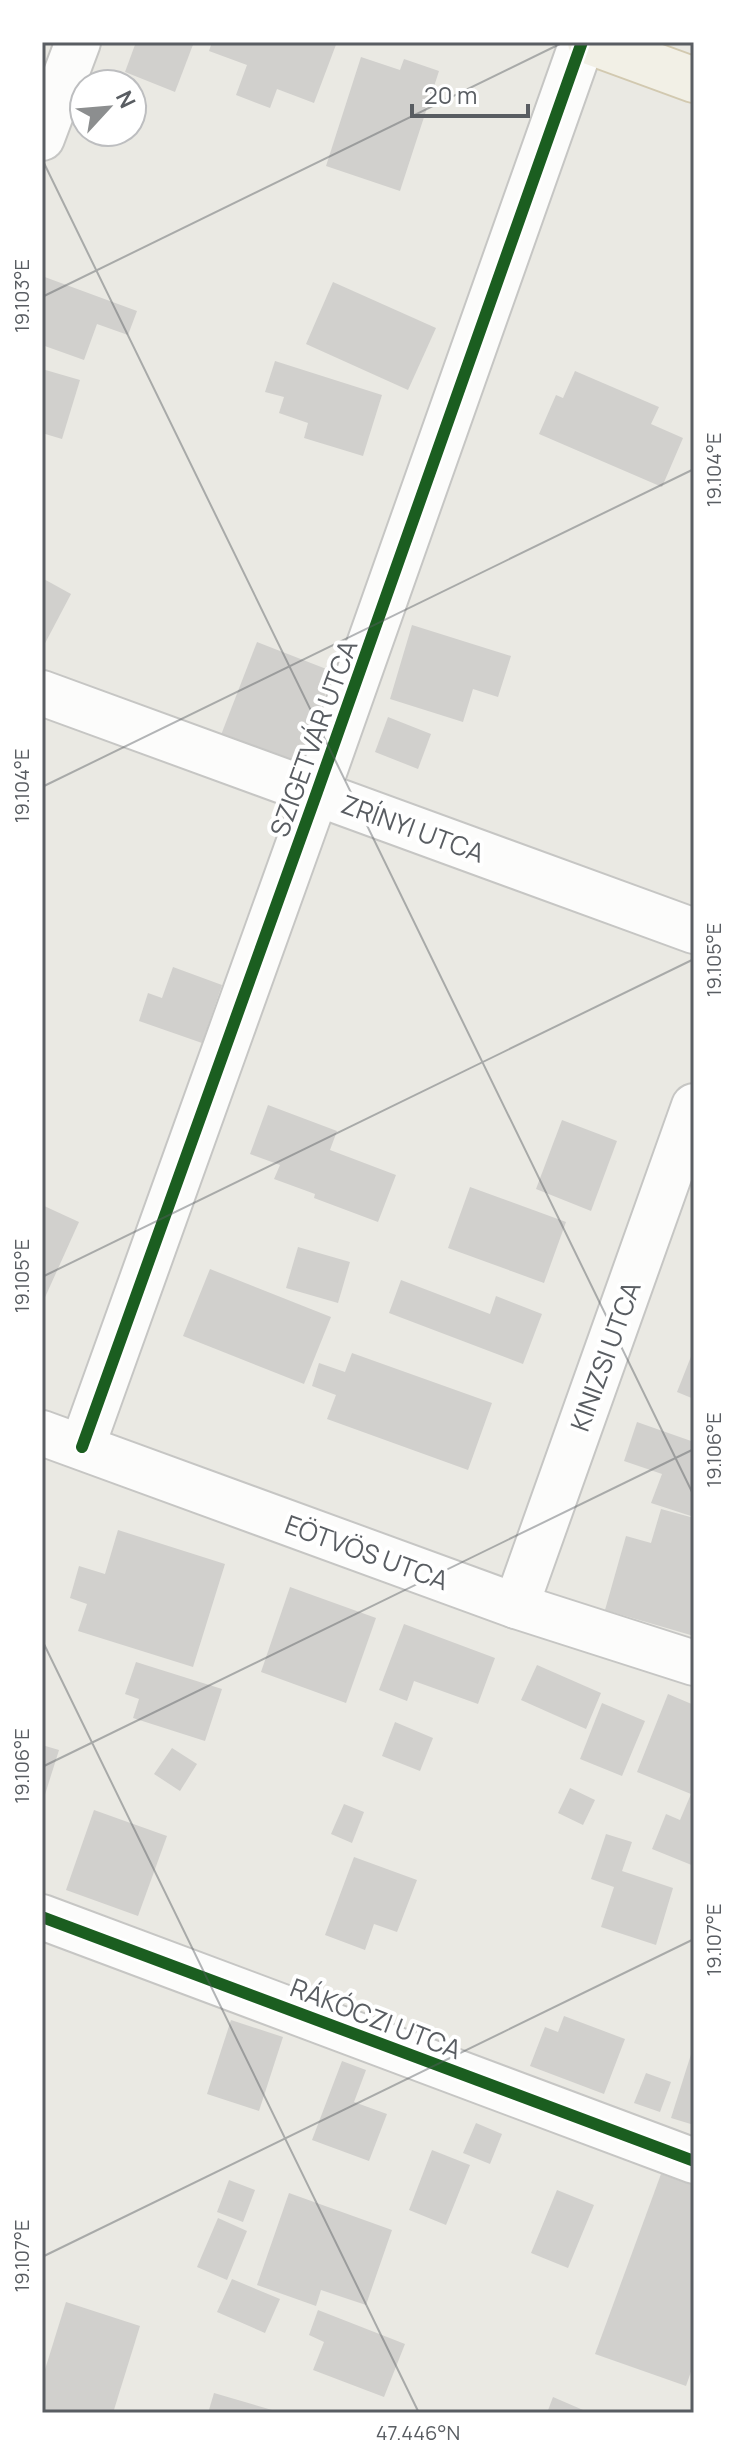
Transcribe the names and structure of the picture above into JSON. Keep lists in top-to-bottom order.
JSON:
{
  "streets": {
    "street": [
      "SZIGETVÁR UTCA",
      "ZRÍNYI UTCA",
      "KINIZSI UTCA",
      "EÖTVÖS UTCA",
      "RÁKÓCZI UTCA"
    ]
  },
  "crossings": [
    ["SZIGETVÁR UTCA", "ZRÍNYI UTCA"],
    ["SZIGETVÁR UTCA", "EÖTVÖS UTCA"],
    ["KINIZSI UTCA", "EÖTVÖS UTCA"]
  ],
  "scale_bar": "20 m",
  "north": "top right",
  "coordinates": [
    "19.103°E",
    "19.104°E",
    "19.105°E",
    "19.106°E",
    "19.107°E",
    "47.446°N"
  ]
}
